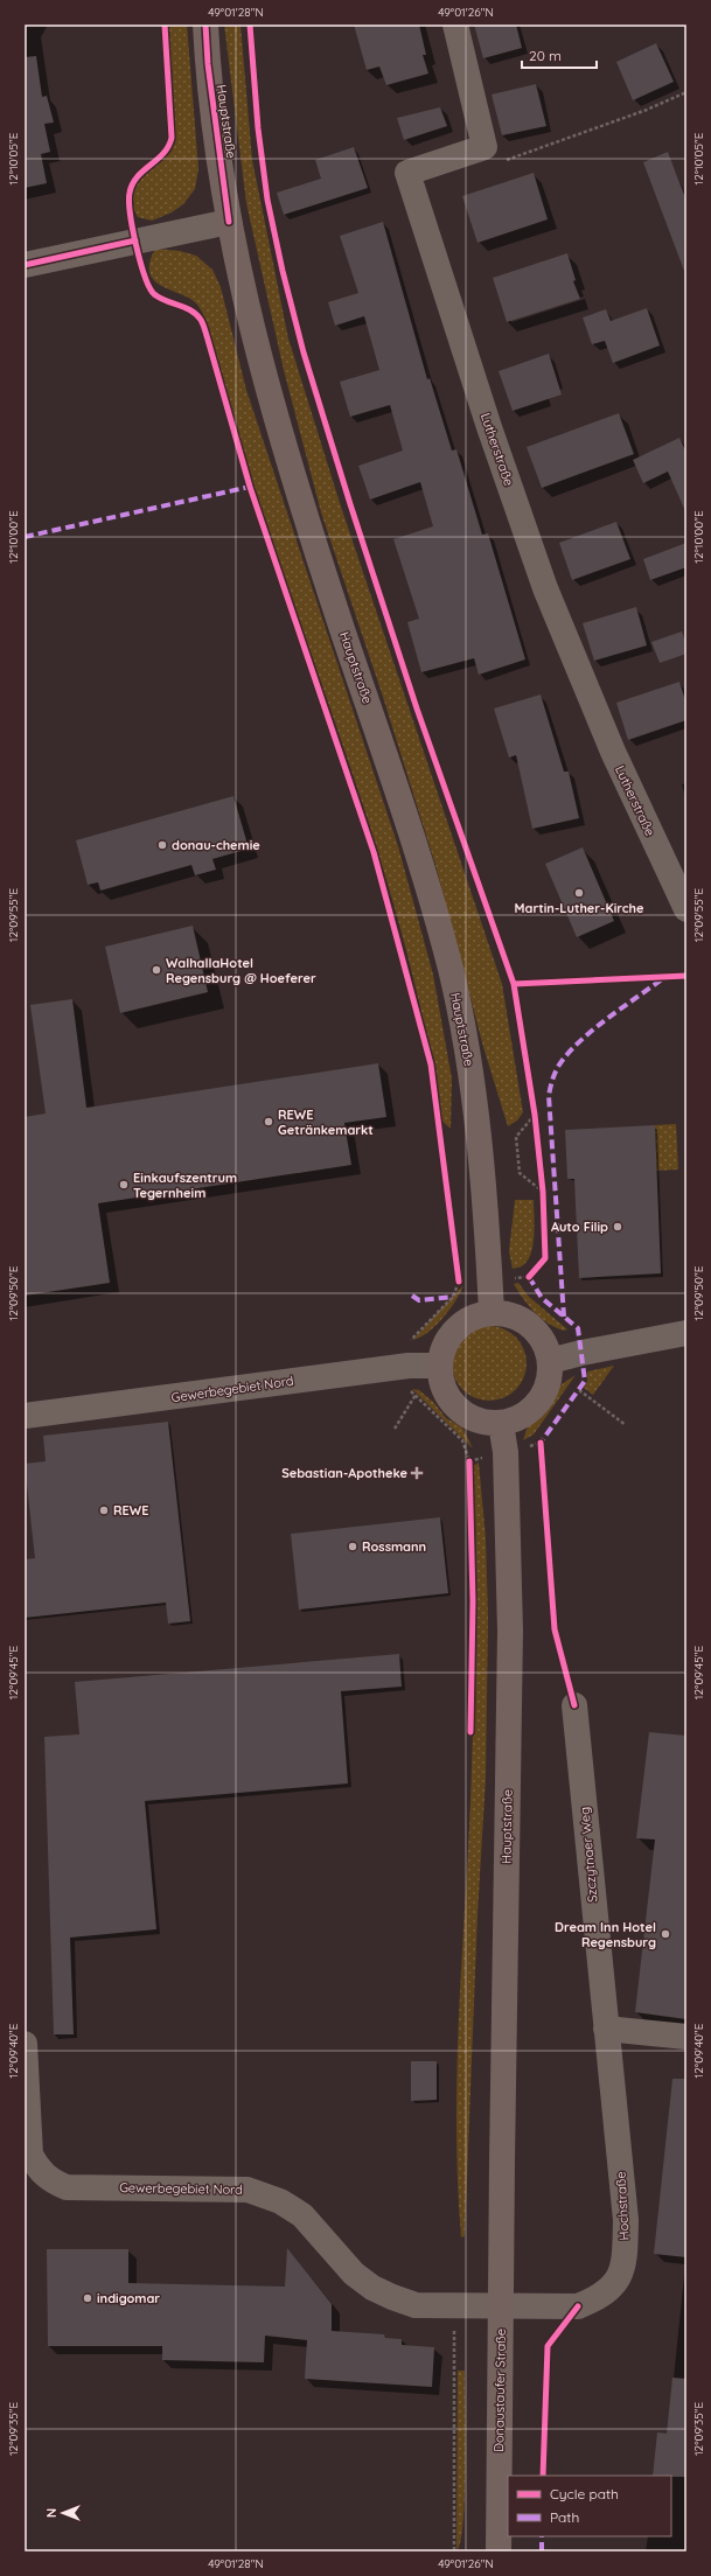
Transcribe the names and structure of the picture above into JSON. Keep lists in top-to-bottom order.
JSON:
{
  "streets": {
    "main road": ["Hauptstraße", "Donaustaufer Straße"],
    "street": [
      "Lutherstraße",
      "Gewerbegebiet Nord",
      "Szczytnaer Weg",
      "Hochstraße"
    ]
  },
  "crossings": [
    ["Hauptstraße", "Gewerbegebiet Nord"],
    ["Hauptstraße", "Donaustaufer Straße"],
    ["Gewerbegebiet Nord", "Hochstraße"],
    ["Gewerbegebiet Nord", "Donaustaufer Straße"],
    ["Szczytnaer Weg", "Hochstraße"],
    ["Hochstraße", "Donaustaufer Straße"]
  ],
  "places": {
    "other": [
      "donau-chemie",
      "Martin-Luther-Kirche",
      "WalhallaHotel Regensburg @ Hoeferer",
      "REWE Getränkemarkt",
      "Einkaufszentrum Tegernheim",
      "Auto Filip",
      "REWE",
      "Rossmann",
      "Dream Inn Hotel Regensburg",
      "indigomar"
    ],
    "health": ["Sebastian-Apotheke"]
  },
  "legend": ["Cycle path", "Path"],
  "scale_bar": "20 m",
  "north": "left",
  "coordinates": [
    "49°01'28\"N",
    "49°01'26\"N",
    "12°10'05\"E",
    "12°10'00\"E",
    "12°09'55\"E",
    "12°09'50\"E",
    "12°09'45\"E",
    "12°09'40\"E",
    "12°09'35\"E"
  ]
}
